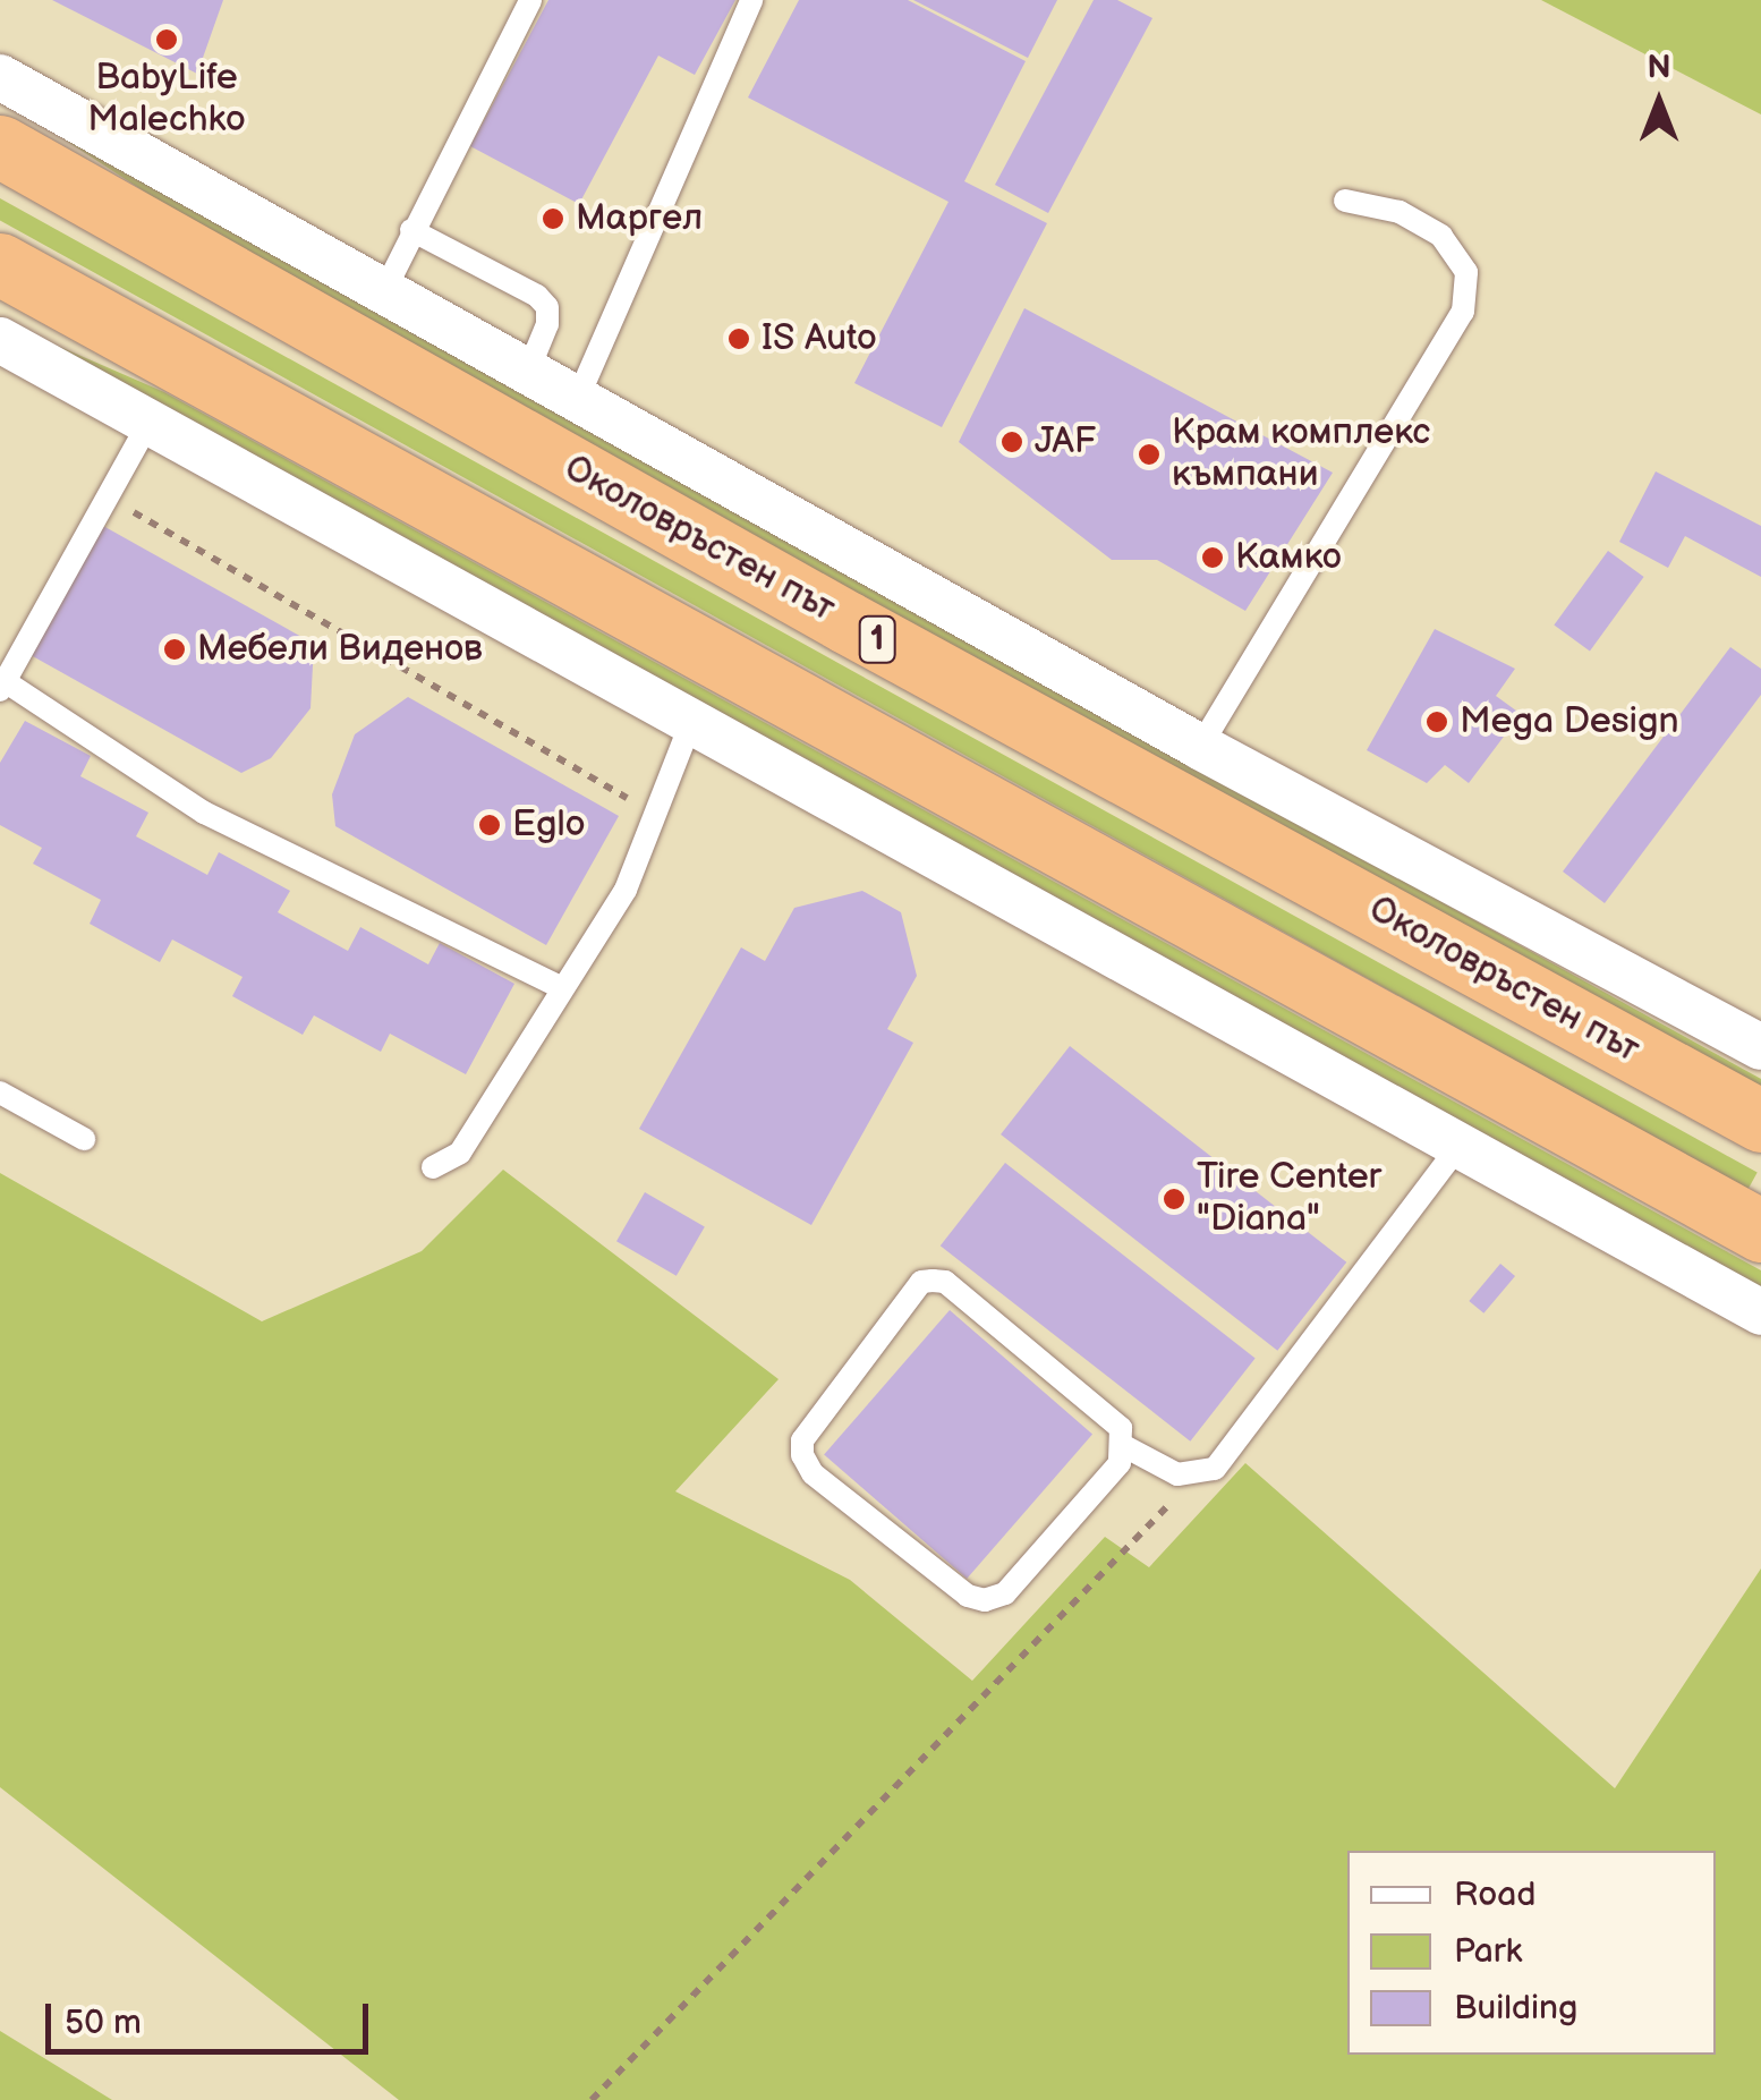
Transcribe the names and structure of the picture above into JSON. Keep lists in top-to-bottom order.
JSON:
{
  "streets": {
    "highway": ["Околовръстен път", "1"]
  },
  "places": [
    "BabyLife Malechko",
    "Маргел",
    "IS Auto",
    "JAF",
    "Крам комплекс къмпани",
    "Камко",
    "Мебели Виденов",
    "Mega Design",
    "Eglo",
    "Tire Center \"Diana\""
  ],
  "legend": ["Road", "Park", "Building"],
  "scale_bar": "50 m",
  "north": "top"
}
